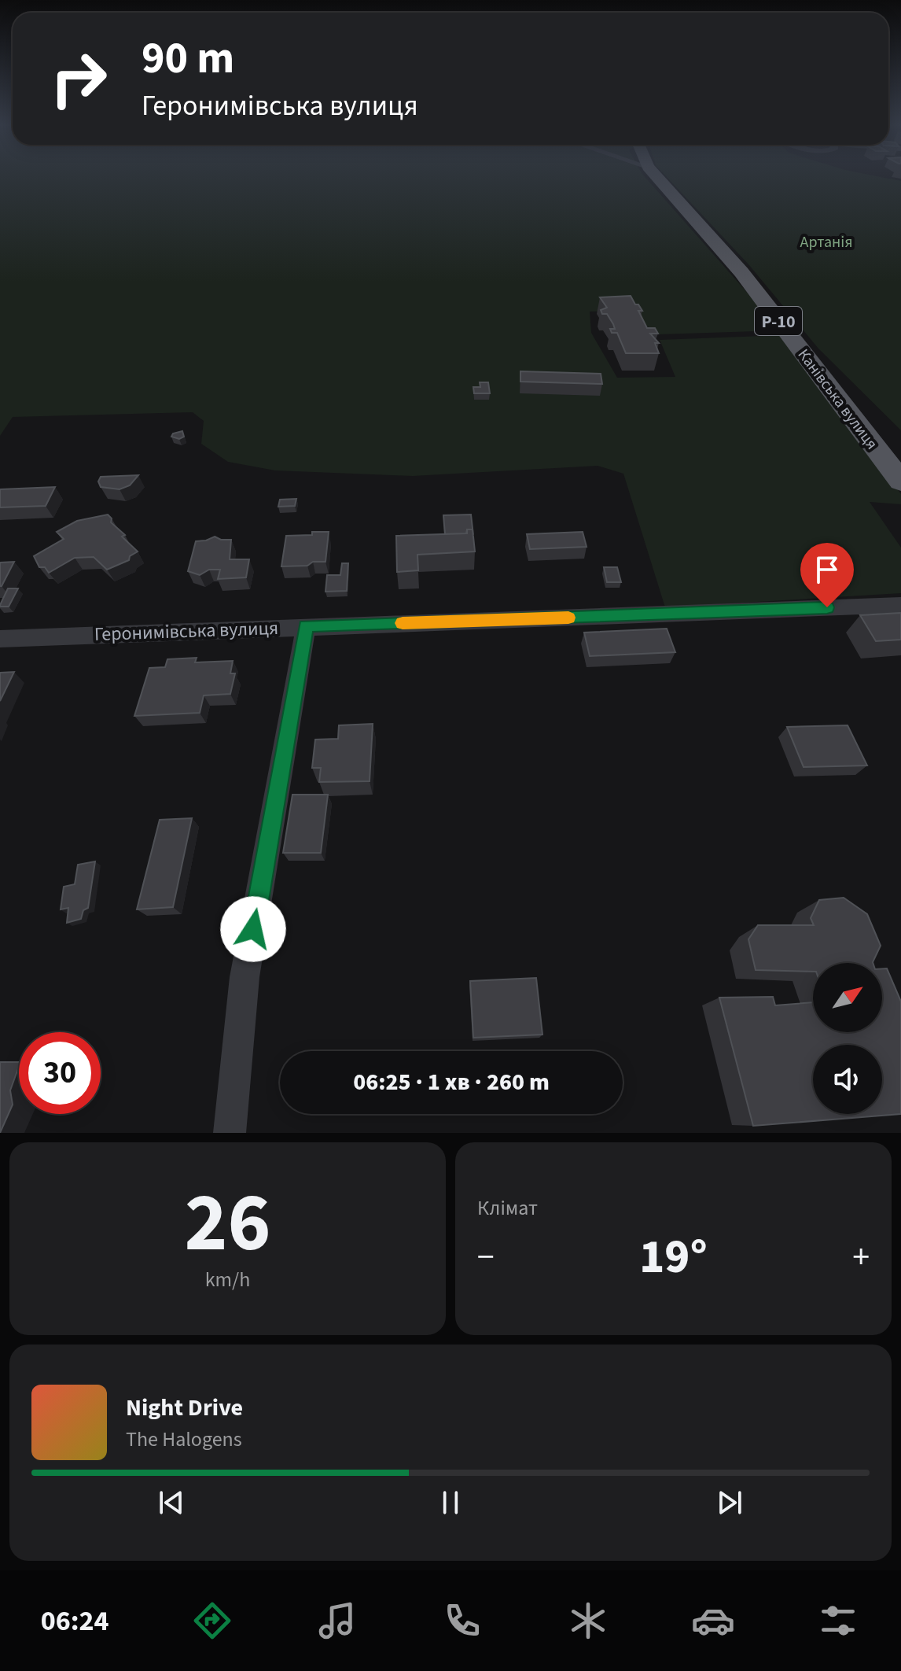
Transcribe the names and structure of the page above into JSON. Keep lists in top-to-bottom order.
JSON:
{
  "streets": {
    "main road": ["Р-10", "Канівська вулиця"],
    "street": ["Геронимівська вулиця"]
  },
  "parks": ["Артанія"],
  "north": "top right",
  "page": {
    "turn": ["90 m", "Геронимівська вулиця"],
    "limit": "30",
    "trip": "06:25 · 1 хв · 260 m",
    "tile": [
      ["26", "km/h"],
      "Клімат"
    ],
    "heat": ["−", "19°", "+"],
    "song": ["Night Drive", "The Halogens"],
    "tabs": "06:24"
  }
}
